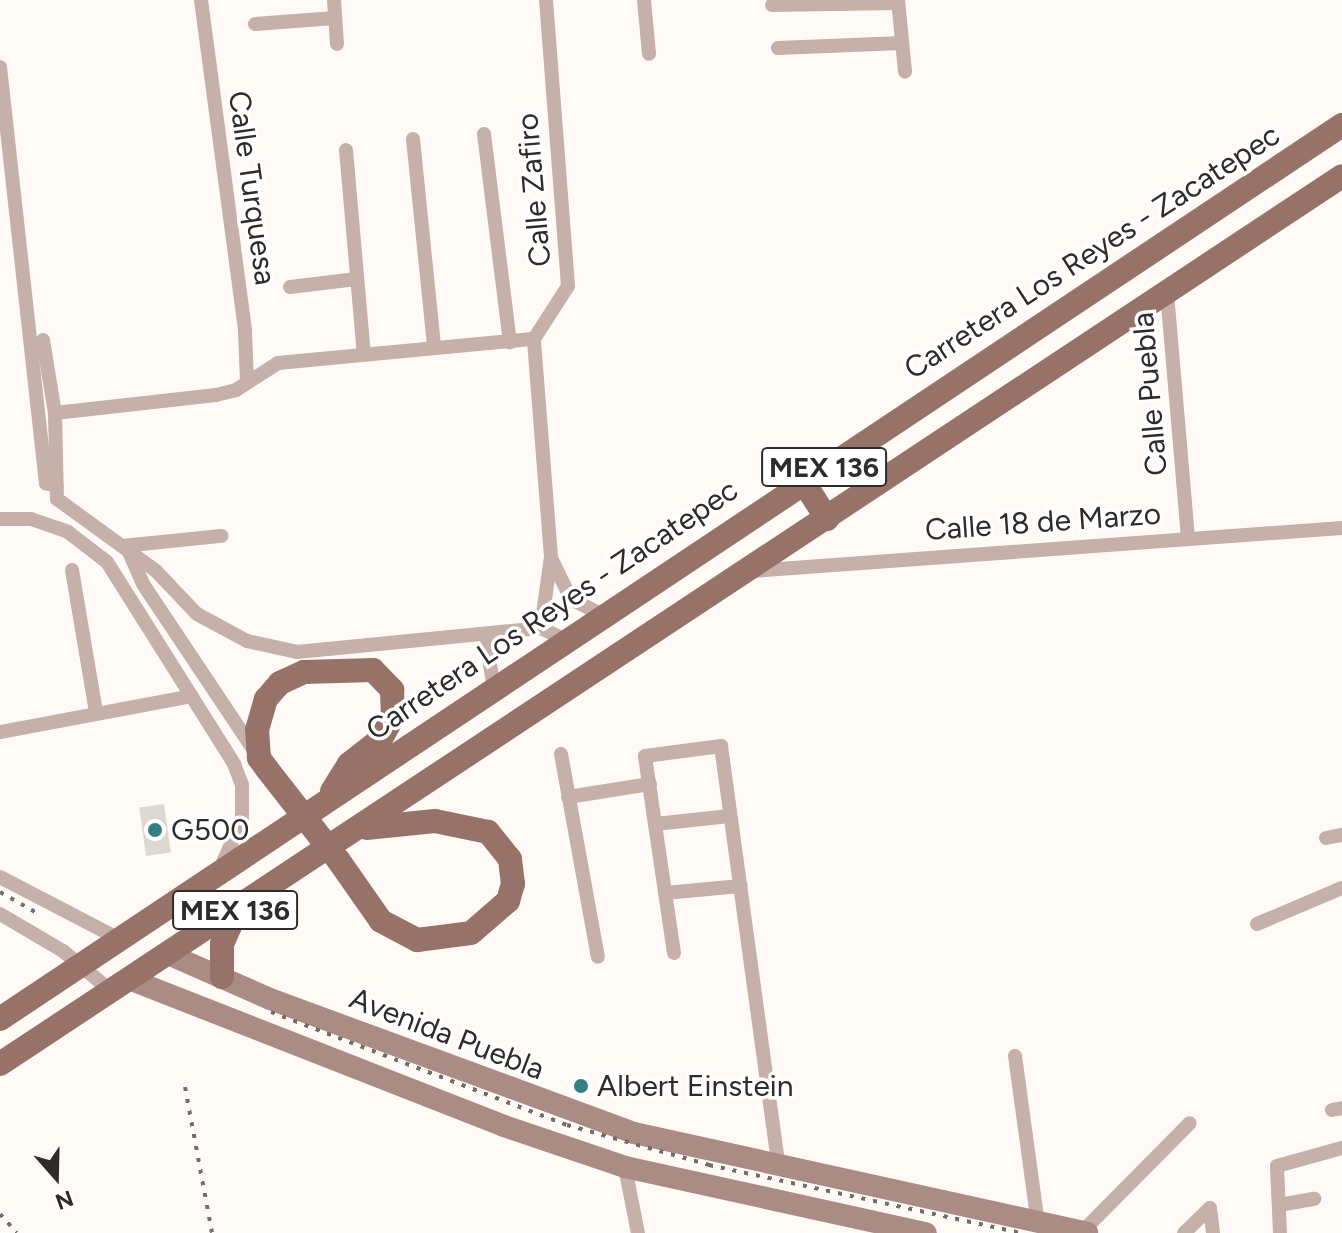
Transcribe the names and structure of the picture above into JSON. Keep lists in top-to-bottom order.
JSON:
{
  "streets": {
    "main road": ["Carretera Los Reyes - Zacatepec", "MEX 136", "Avenida Puebla"],
    "street": [
      "Calle Turquesa",
      "Calle Zafiro",
      "Calle Puebla",
      "Calle 18 de Marzo"
    ]
  },
  "crossings": [
    ["Calle Puebla", "MEX 136"],
    ["Calle Puebla", "Calle 18 de Marzo"],
    ["MEX 136", "Calle 18 de Marzo"],
    ["MEX 136", "Avenida Puebla"]
  ],
  "places": ["G500", "Albert Einstein"],
  "north": "bottom"
}
